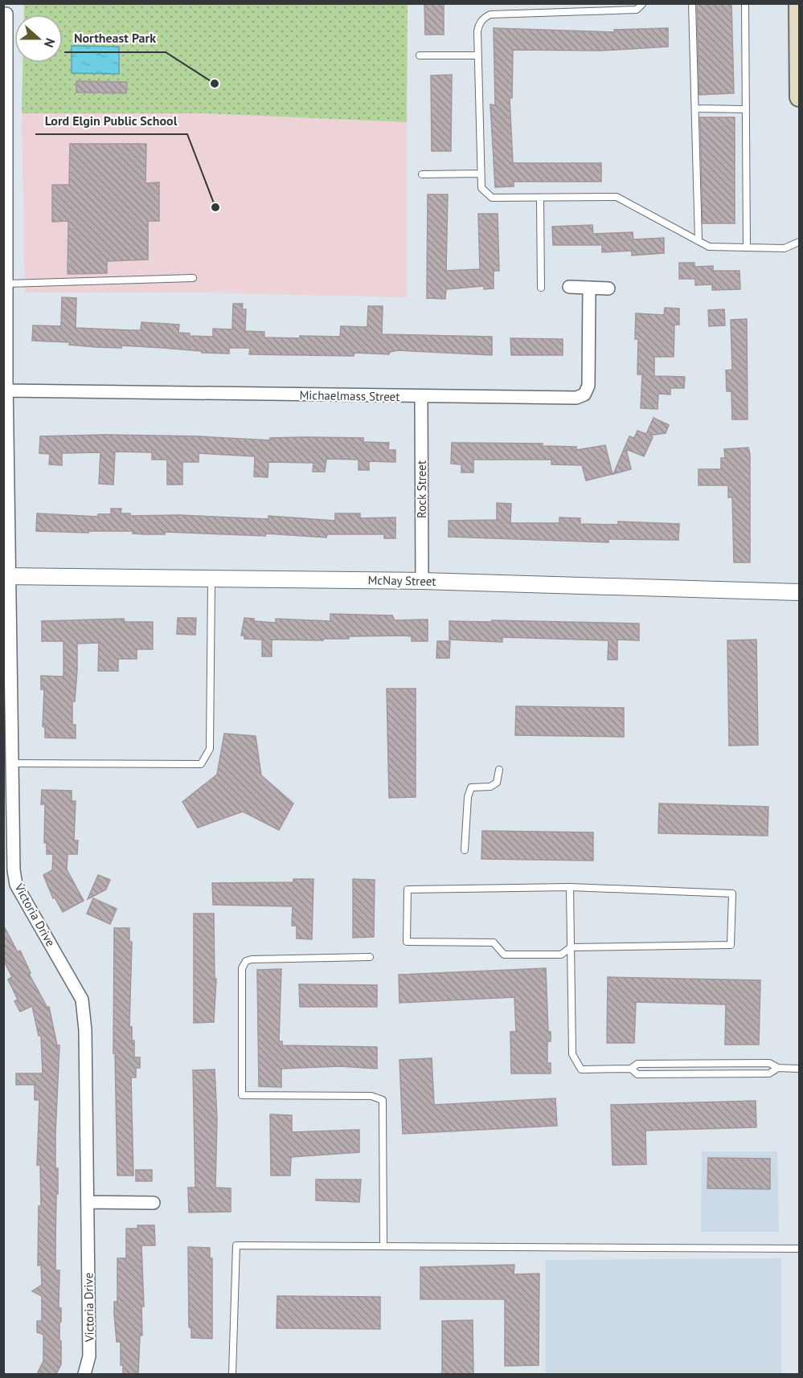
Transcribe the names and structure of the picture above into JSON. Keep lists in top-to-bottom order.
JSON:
{
  "streets": {
    "street": [
      "Michaelmass Street",
      "Rock Street",
      "McNay Street",
      "Victoria Drive"
    ]
  },
  "crossings": [
    ["Michaelmass Street", "Rock Street"],
    ["Michaelmass Street", "Victoria Drive"],
    ["Rock Street", "McNay Street"],
    ["McNay Street", "Victoria Drive"]
  ],
  "places": ["Northeast Park", "Lord Elgin Public School"],
  "north": "right"
}
